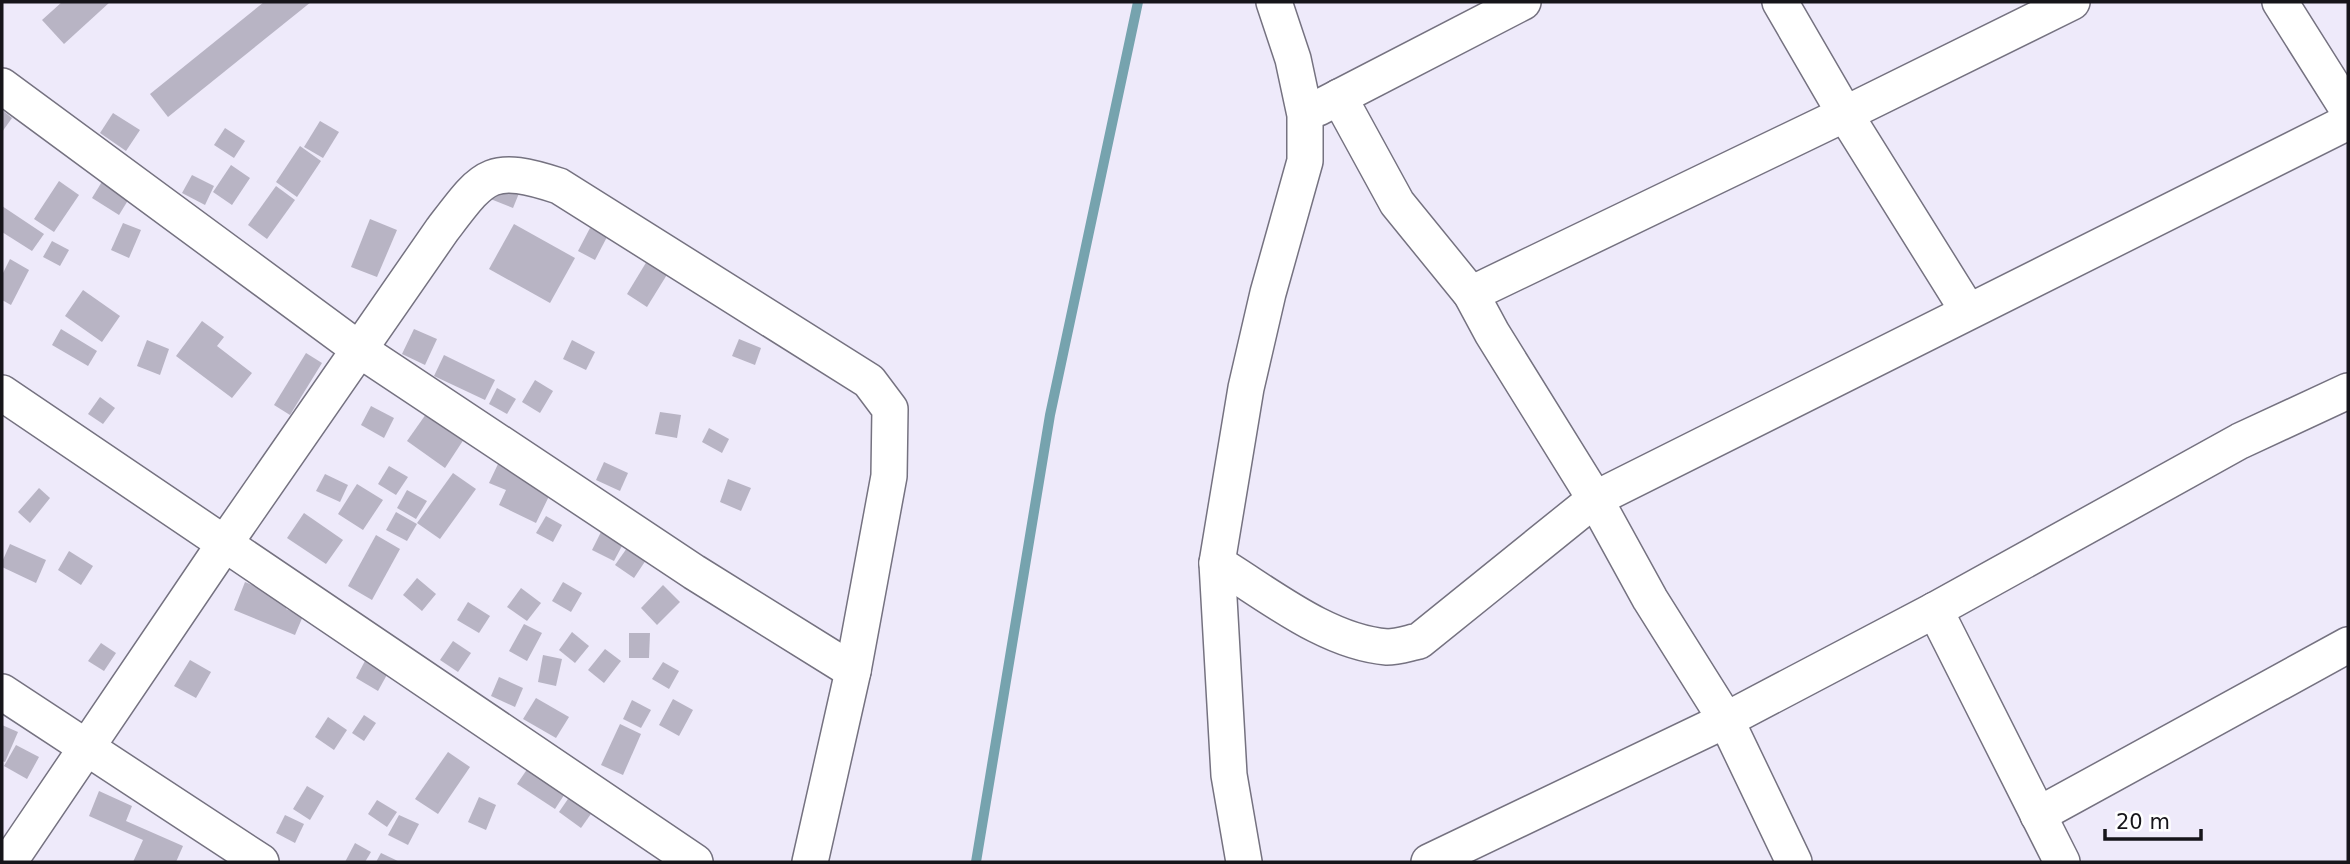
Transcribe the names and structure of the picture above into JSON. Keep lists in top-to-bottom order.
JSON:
{
  "scale_bar": "20 m"
}
